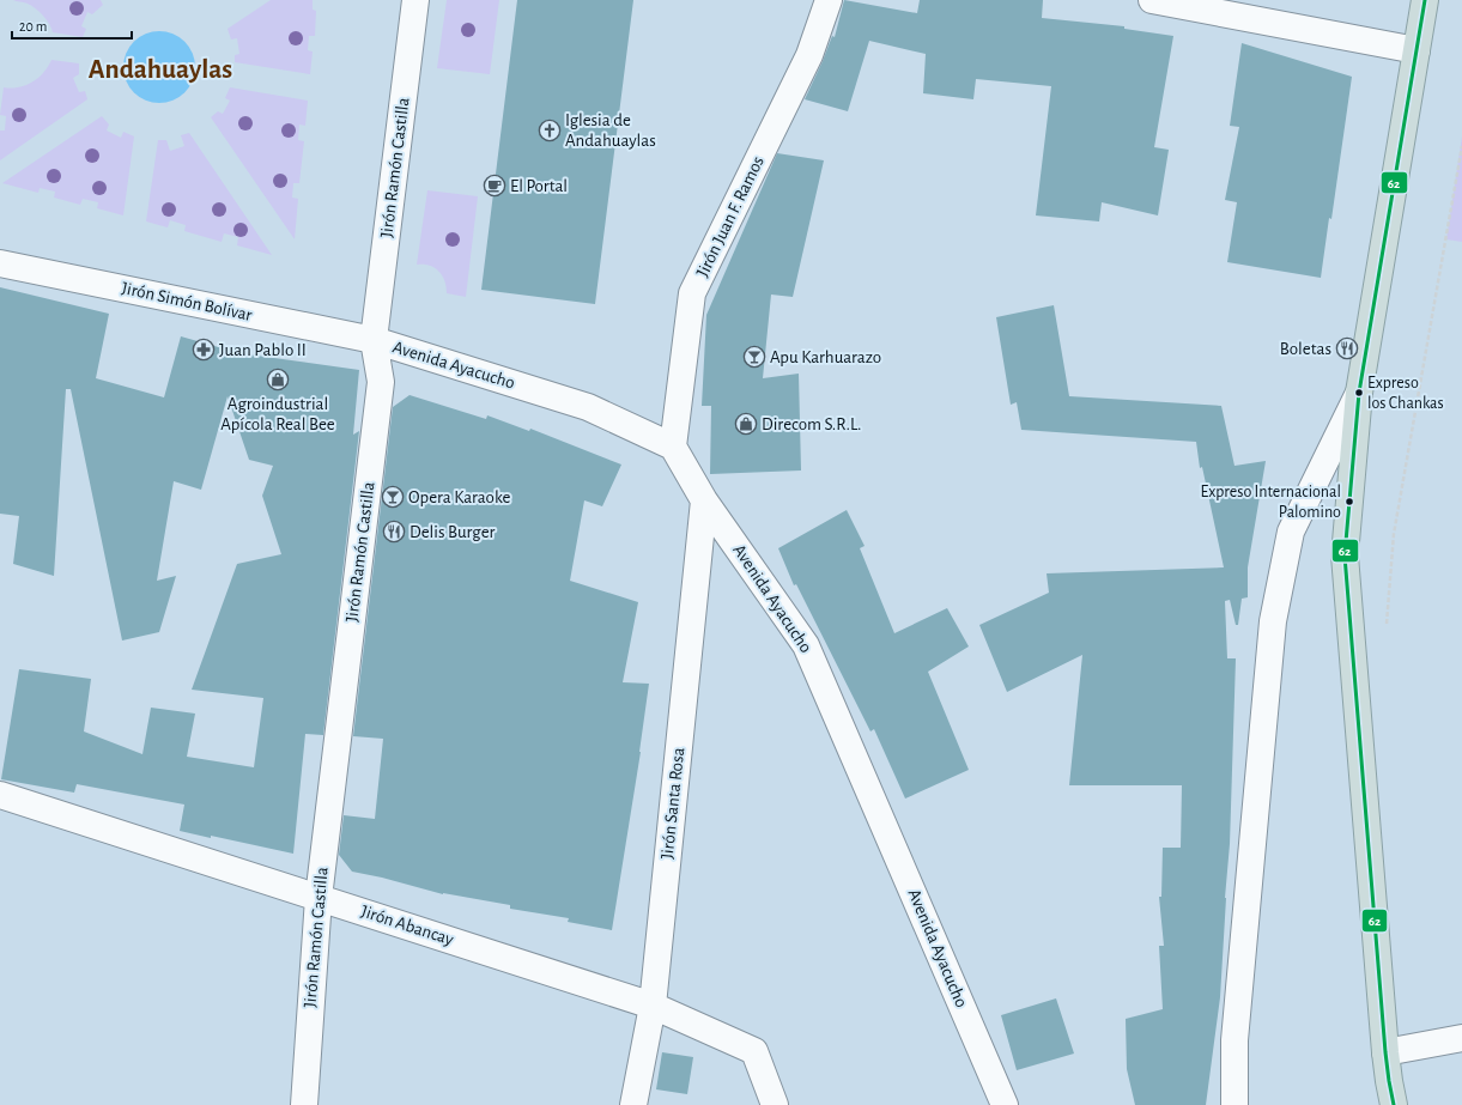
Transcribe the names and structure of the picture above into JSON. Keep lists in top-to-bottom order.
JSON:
{
  "streets": {
    "street": [
      "Jirón Ramón Castilla",
      "Jirón Juan F. Ramos",
      "Jirón Simón Bolívar",
      "Avenida Ayacucho",
      "Jirón Santa Rosa",
      "Jirón Abancay"
    ]
  },
  "crossings": [
    ["Jirón Ramón Castilla", "Jirón Simón Bolívar"],
    ["Jirón Ramón Castilla", "Avenida Ayacucho"],
    ["Jirón Ramón Castilla", "Jirón Abancay"],
    ["Jirón Juan F. Ramos", "Avenida Ayacucho"],
    ["Jirón Simón Bolívar", "Avenida Ayacucho"],
    ["Avenida Ayacucho", "Jirón Santa Rosa"],
    ["Jirón Santa Rosa", "Jirón Abancay"]
  ],
  "districts": ["Andahuaylas"],
  "places": {
    "church": ["Iglesia de Andahuaylas"],
    "cafe": ["El Portal"],
    "restaurant": ["Boletas", "Delis Burger"],
    "pharmacy": ["Juan Pablo II"],
    "bar": ["Apu Karhuarazo", "Opera Karaoke"],
    "shop": ["Agroindustrial Apícola Real Bee", "Direcom S.R.L."],
    "other": ["Expreso los Chankas", "Expreso Internacional Palomino"]
  },
  "lines": ["transit line 62"],
  "scale_bar": "20 m"
}
